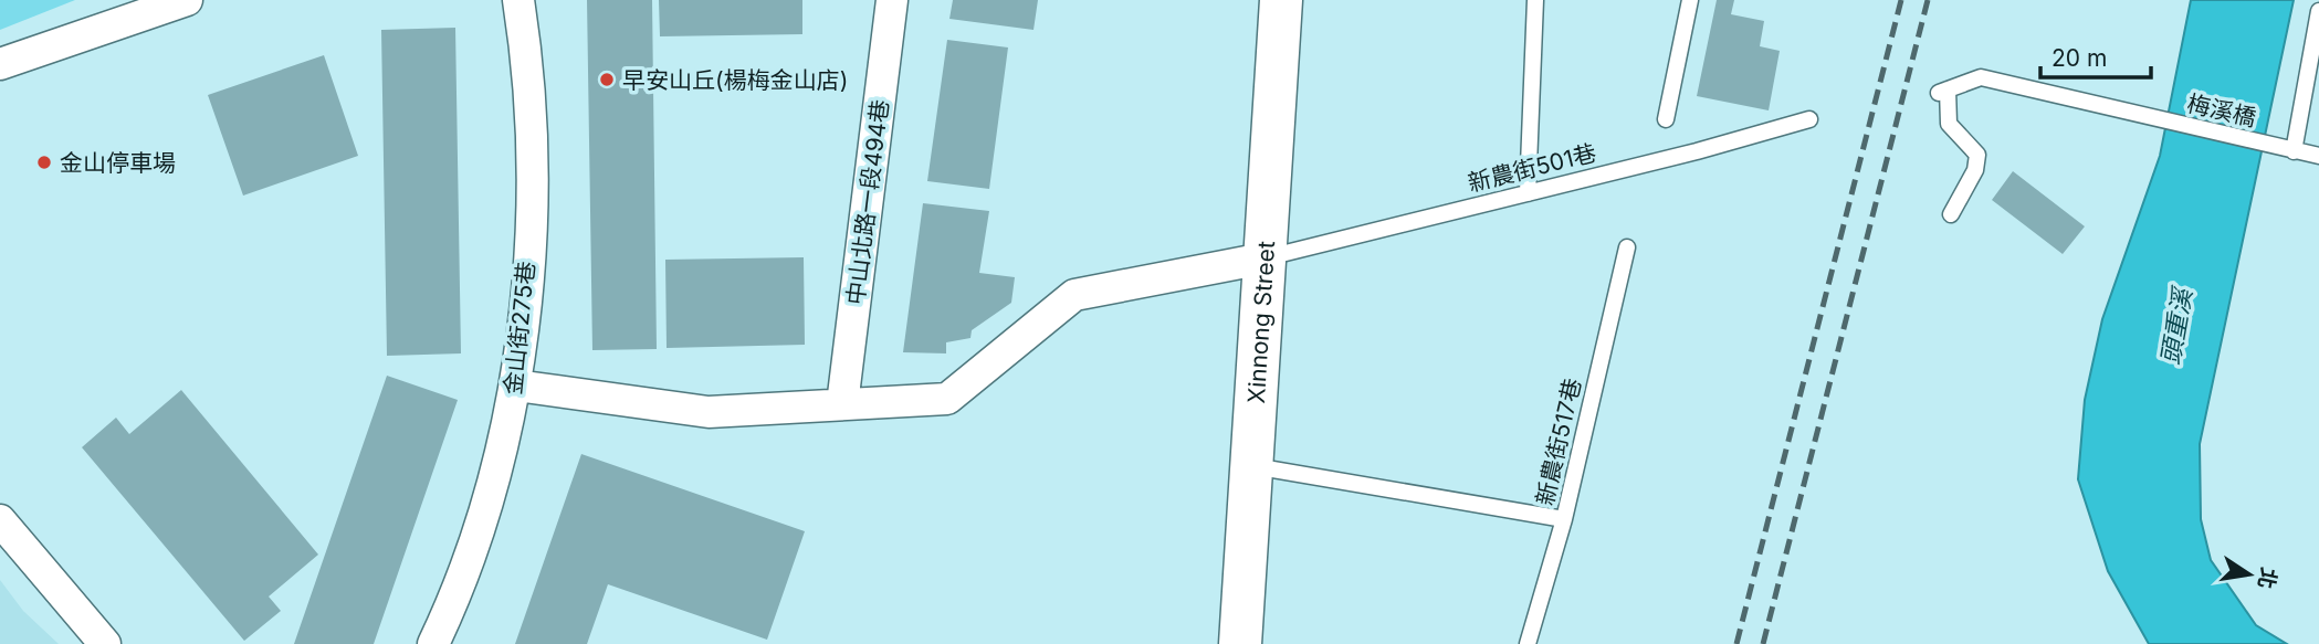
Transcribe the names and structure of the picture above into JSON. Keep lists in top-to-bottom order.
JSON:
{
  "streets": {
    "street": ["中山北路一段494巷", "Xinnong Street", "金山街275巷"],
    "lane": ["梅溪橋", "新農街501巷", "新農街517巷"]
  },
  "crossings": [
    ["新農街501巷", "Xinnong Street"]
  ],
  "water": ["頭重溪"],
  "places": ["早安山丘(楊梅金山店)", "金山停車場"],
  "scale_bar": "20 m",
  "north": "right"
}
